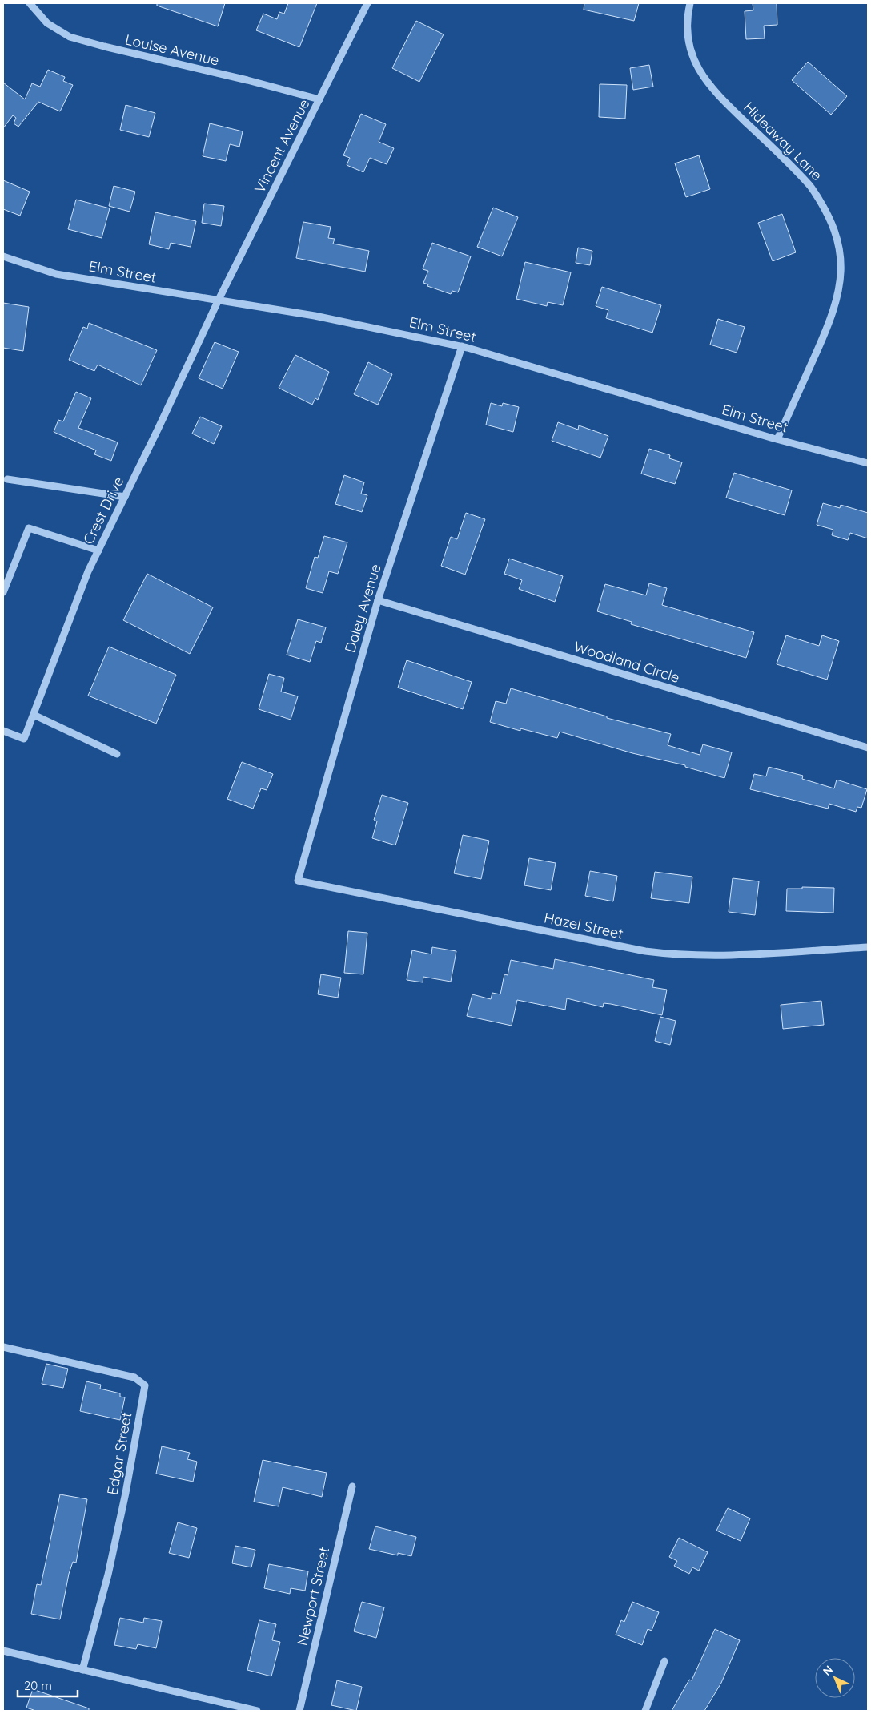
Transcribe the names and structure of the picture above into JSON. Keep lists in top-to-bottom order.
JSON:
{
  "streets": {
    "street": [
      "Louise Avenue",
      "Hideaway Lane",
      "Vincent Avenue",
      "Elm Street",
      "Crest Drive",
      "Daley Avenue",
      "Woodland Circle",
      "Hazel Street",
      "Edgar Street",
      "Newport Street"
    ]
  },
  "crossings": [
    ["Louise Avenue", "Vincent Avenue"],
    ["Hideaway Lane", "Elm Street"],
    ["Vincent Avenue", "Elm Street"],
    ["Vincent Avenue", "Crest Drive"],
    ["Elm Street", "Crest Drive"],
    ["Elm Street", "Daley Avenue"],
    ["Daley Avenue", "Woodland Circle"],
    ["Daley Avenue", "Hazel Street"]
  ],
  "scale_bar": "20 m",
  "north": "top left"
}
